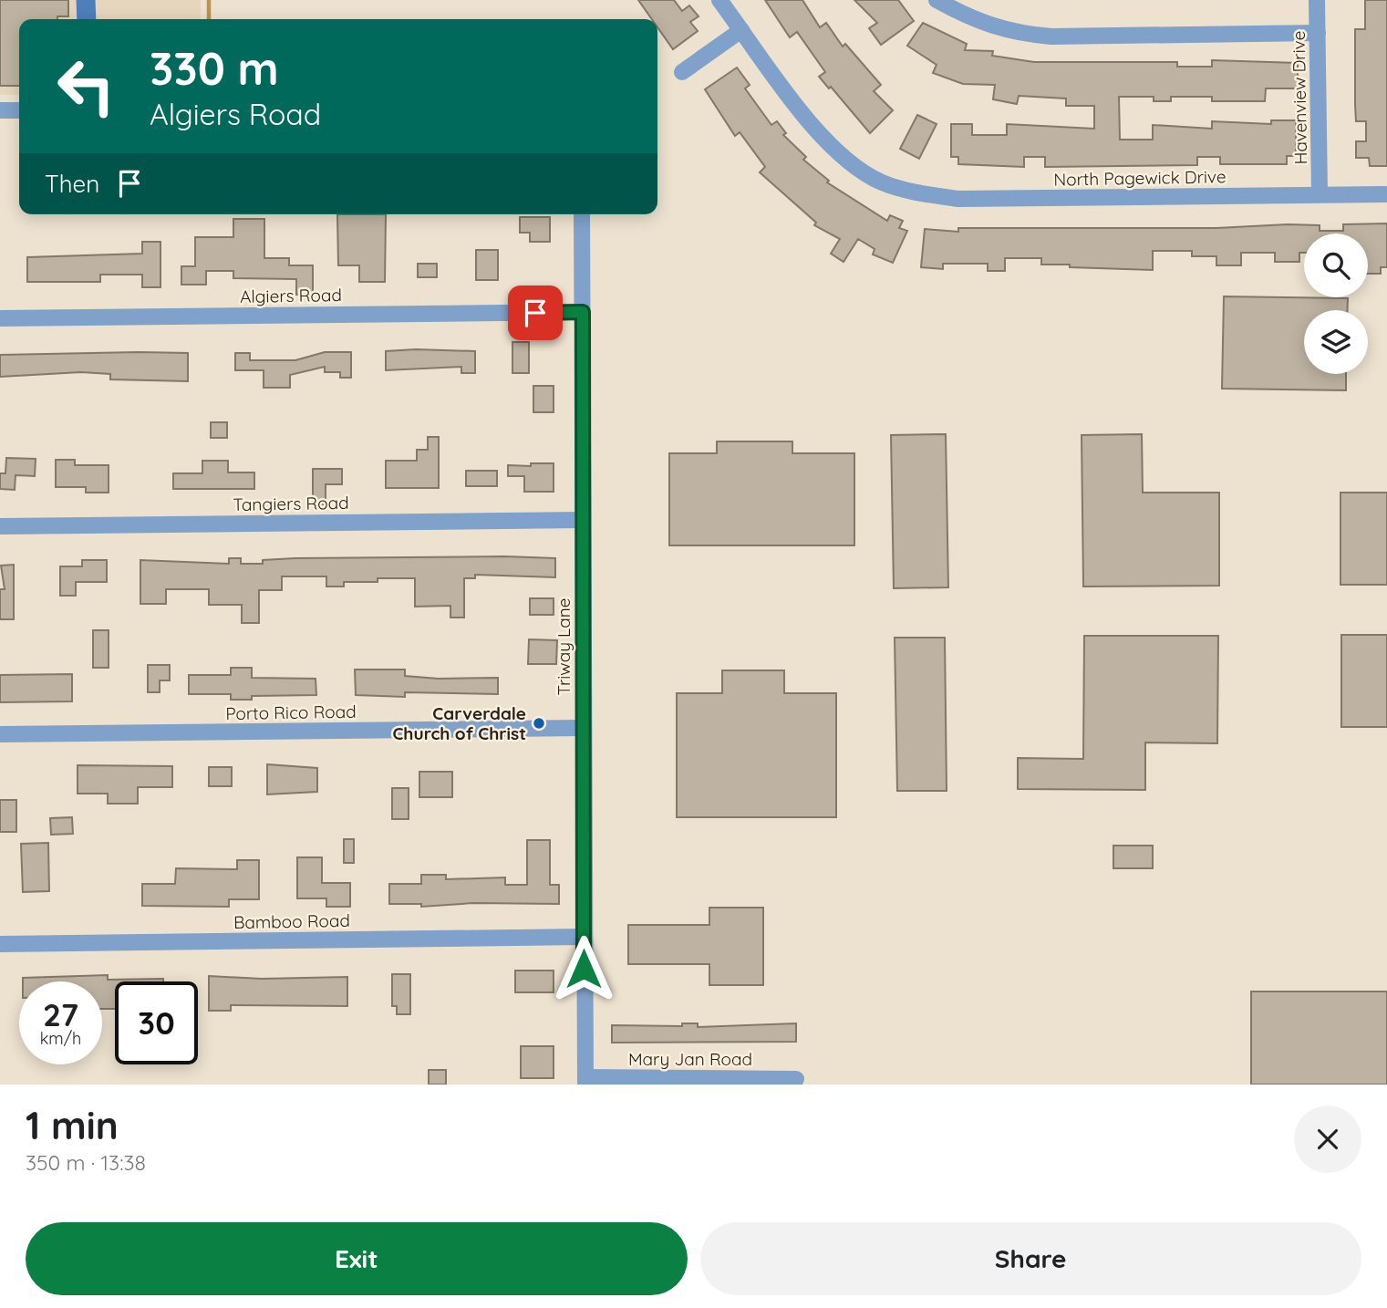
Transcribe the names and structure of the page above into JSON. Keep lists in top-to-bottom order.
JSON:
{
  "streets": {
    "street": [
      "Havenview Drive",
      "North Pagewick Drive",
      "Algiers Road",
      "Tangiers Road",
      "Triway Lane",
      "Porto Rico Road",
      "Bamboo Road",
      "Mary Jan Road"
    ]
  },
  "crossings": [
    ["Havenview Drive", "North Pagewick Drive"],
    ["Algiers Road", "Triway Lane"],
    ["Tangiers Road", "Triway Lane"],
    ["Triway Lane", "Porto Rico Road"],
    ["Triway Lane", "Bamboo Road"],
    ["Triway Lane", "Mary Jan Road"]
  ],
  "places": ["Carverdale Church of Christ"],
  "page": {
    "turn": ["330 m", "Algiers Road"],
    "then": "Then",
    "speed": "27 km/h",
    "limit": "30",
    "heading": ["1 min", "350 m · 13:38"],
    "buttons": ["Exit", "Share"]
  }
}
